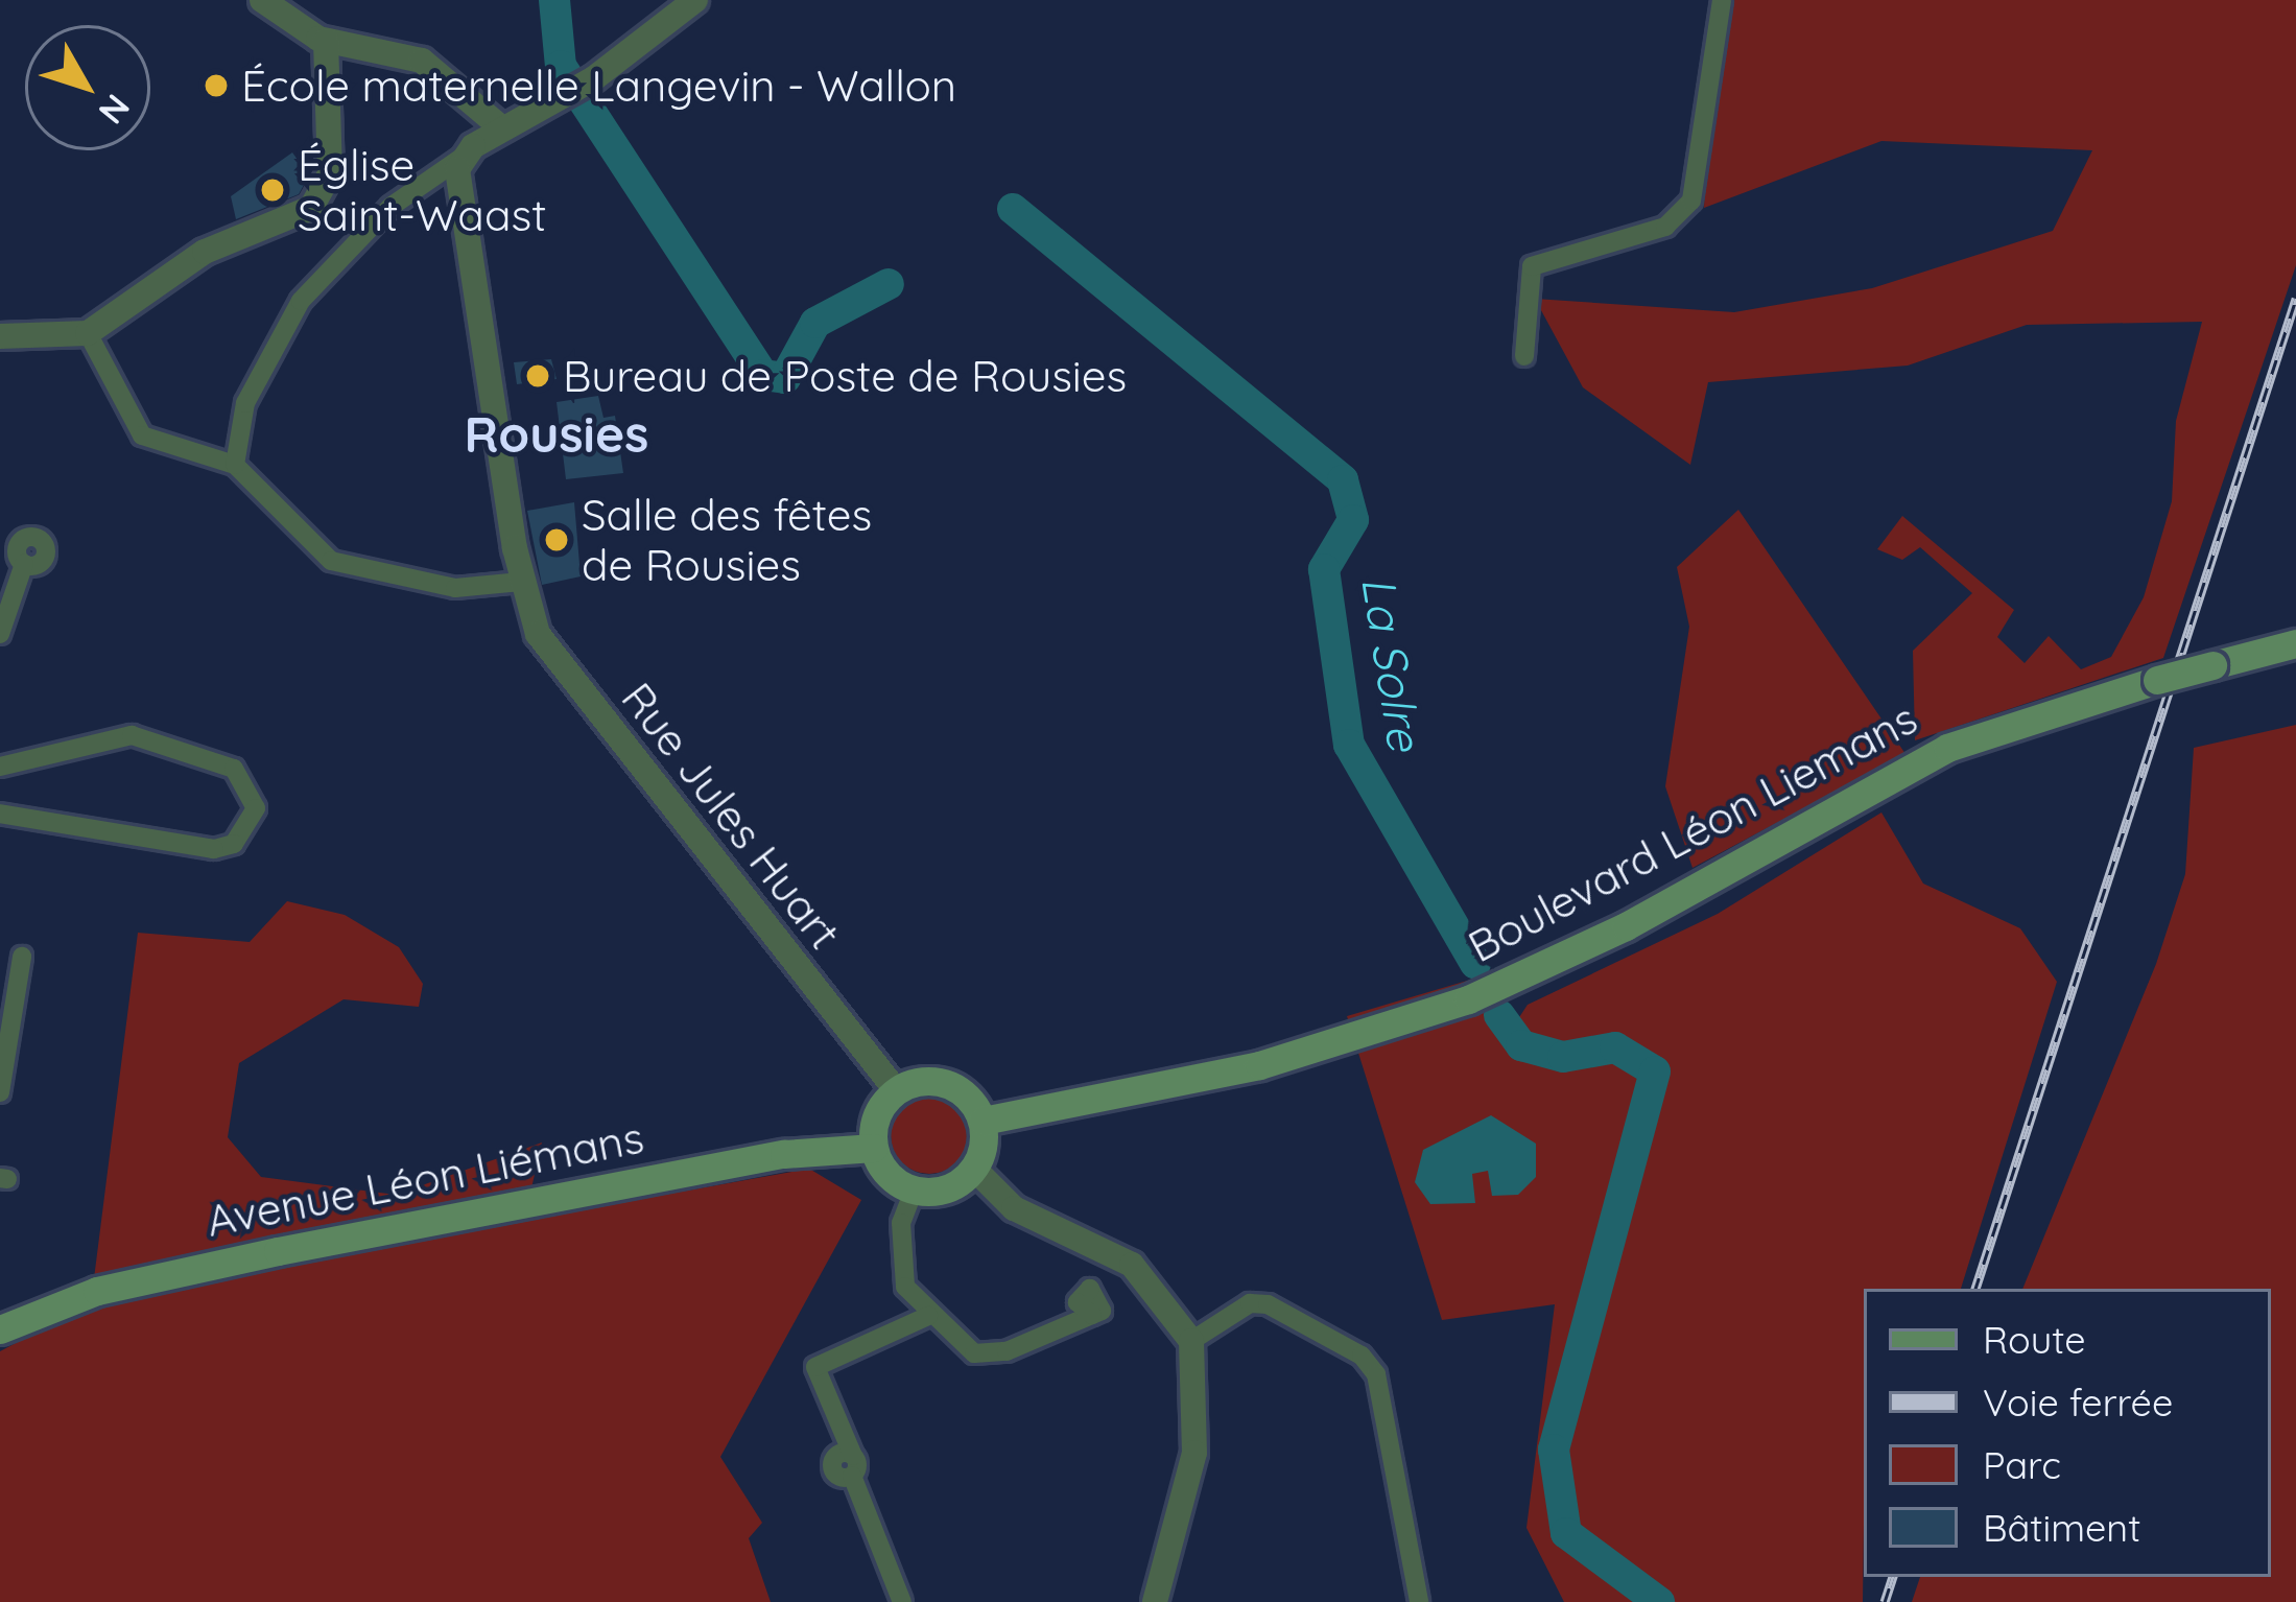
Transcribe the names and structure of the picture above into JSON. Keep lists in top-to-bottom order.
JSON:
{
  "streets": {
    "main road": ["Boulevard Léon Liemans", "Avenue Léon Liémans"],
    "street": ["Rue Jules Huart"]
  },
  "crossings": [
    ["Rue Jules Huart", "Boulevard Léon Liemans"],
    ["Rue Jules Huart", "Avenue Léon Liémans"],
    ["Boulevard Léon Liemans", "Avenue Léon Liémans"]
  ],
  "districts": ["Rousies"],
  "water": ["La Solre"],
  "places": [
    "École maternelle Langevin - Wallon",
    "Église Saint-Waast",
    "Bureau de Poste de Rousies",
    "Salle des fêtes de Rousies"
  ],
  "legend": [
    "Route",
    "Voie ferrée",
    "Parc",
    "Bâtiment"
  ],
  "north": "bottom right"
}
